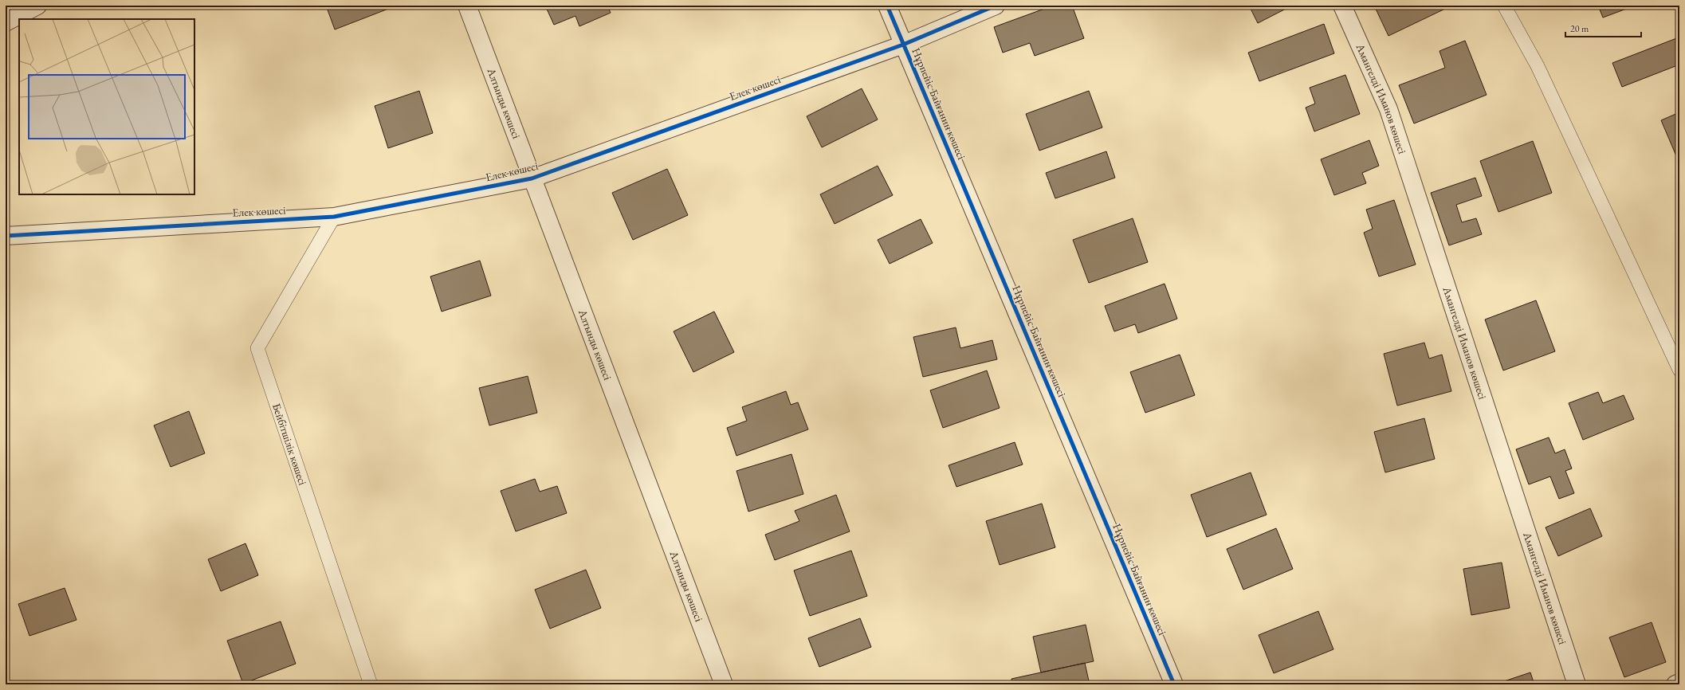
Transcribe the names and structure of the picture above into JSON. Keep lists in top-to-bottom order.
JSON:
{
  "streets": {
    "street": [
      "Елек көшесі",
      "Амангелді Иманов көшесі",
      "Алтынды көшесі",
      "Нұрпейіс Байғанин көшесі"
    ],
    "lane": ["Бейбітшілік көшесі"]
  },
  "crossings": [
    ["Елек көшесі", "Алтынды көшесі"],
    ["Елек көшесі", "Нұрпейіс Байғанин көшесі"],
    ["Елек көшесі", "Бейбітшілік көшесі"]
  ],
  "scale_bar": "20 m"
}
